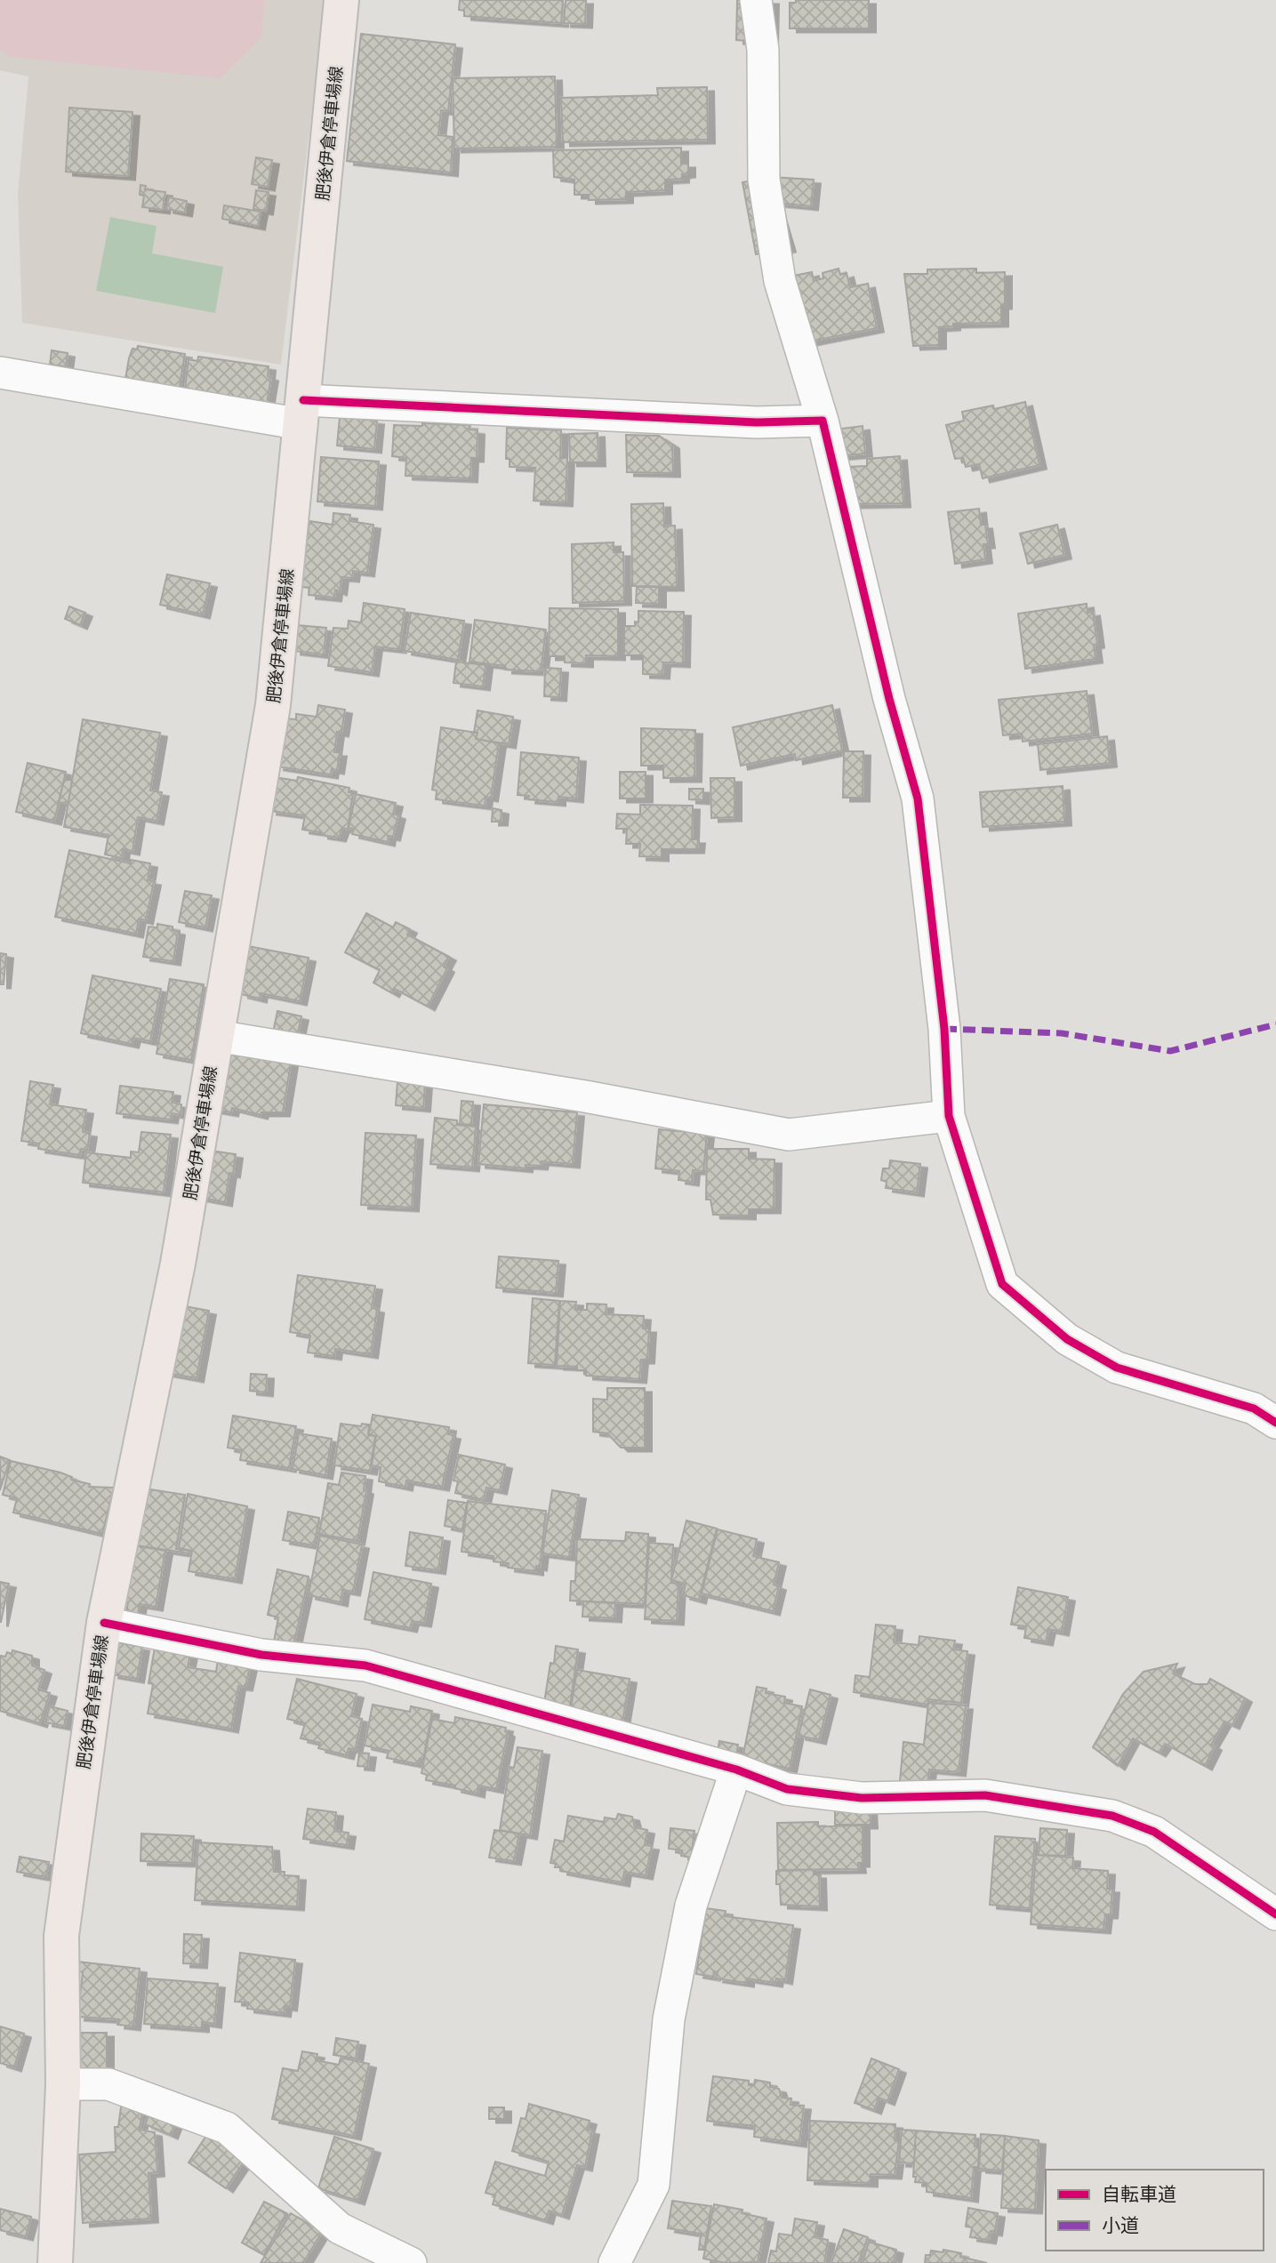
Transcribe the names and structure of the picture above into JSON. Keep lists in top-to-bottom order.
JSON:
{
  "streets": {
    "main road": ["肥後伊倉停車場線"]
  },
  "legend": ["自転車道", "小道"]
}
